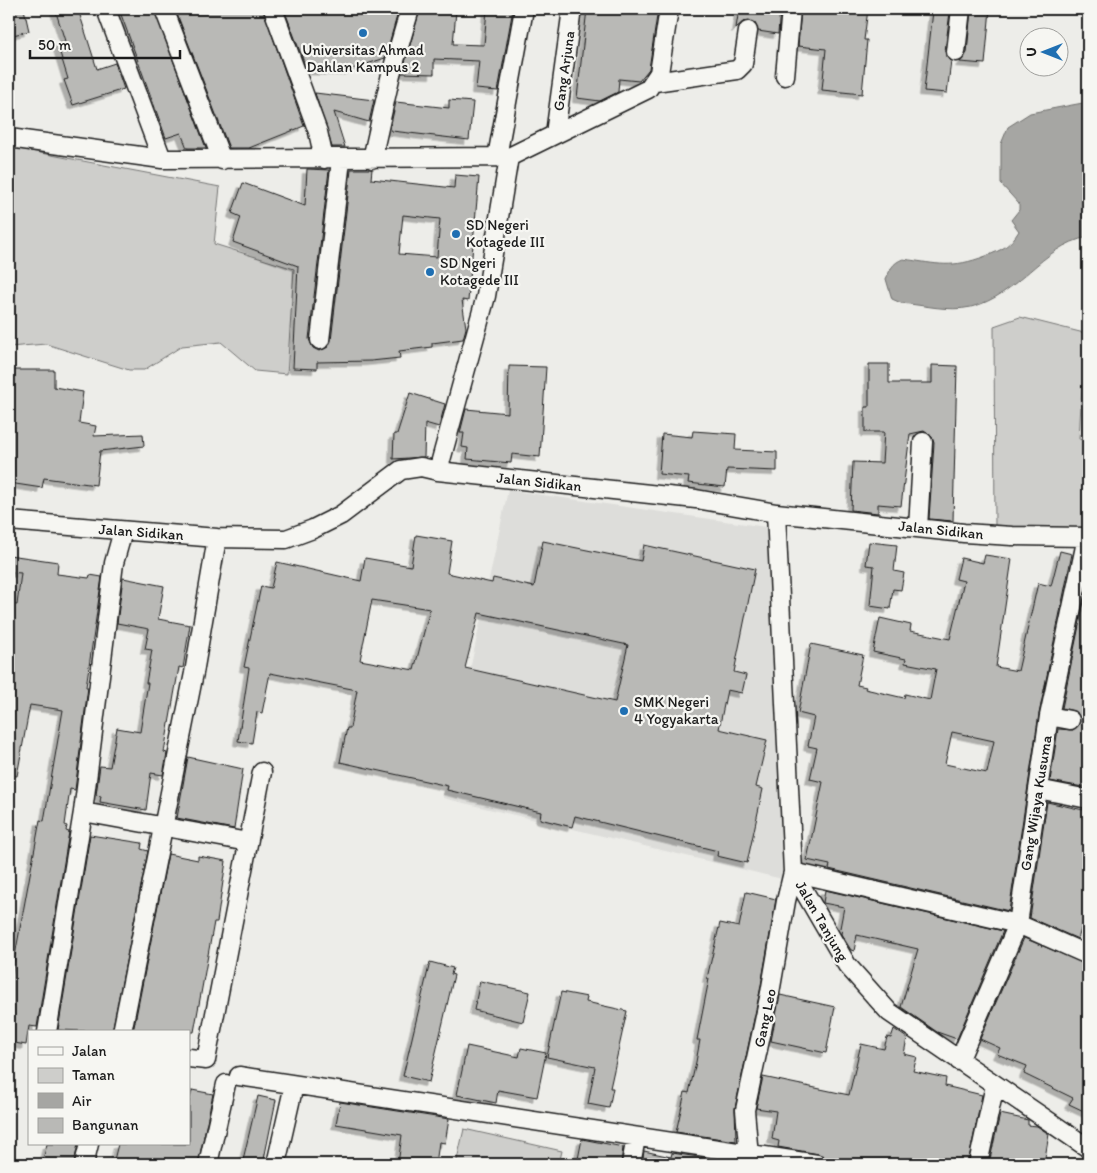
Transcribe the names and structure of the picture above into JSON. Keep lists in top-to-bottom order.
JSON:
{
  "streets": {
    "street": [
      "Gang Arjuna",
      "Jalan Sidikan",
      "Gang Wijaya Kusuma",
      "Jalan Tanjung",
      "Gang Leo"
    ]
  },
  "crossings": [
    ["Jalan Sidikan", "Gang Wijaya Kusuma"],
    ["Jalan Sidikan", "Jalan Tanjung"],
    ["Gang Wijaya Kusuma", "Jalan Tanjung"],
    ["Jalan Tanjung", "Gang Leo"]
  ],
  "places": [
    "Universitas Ahmad Dahlan Kampus 2",
    "SD Negeri Kotagede III",
    "SD Ngeri Kotagede III",
    "SMK Negeri 4 Yogyakarta"
  ],
  "legend": [
    "Jalan",
    "Taman",
    "Air",
    "Bangunan"
  ],
  "scale_bar": "50 m",
  "north": "left"
}
